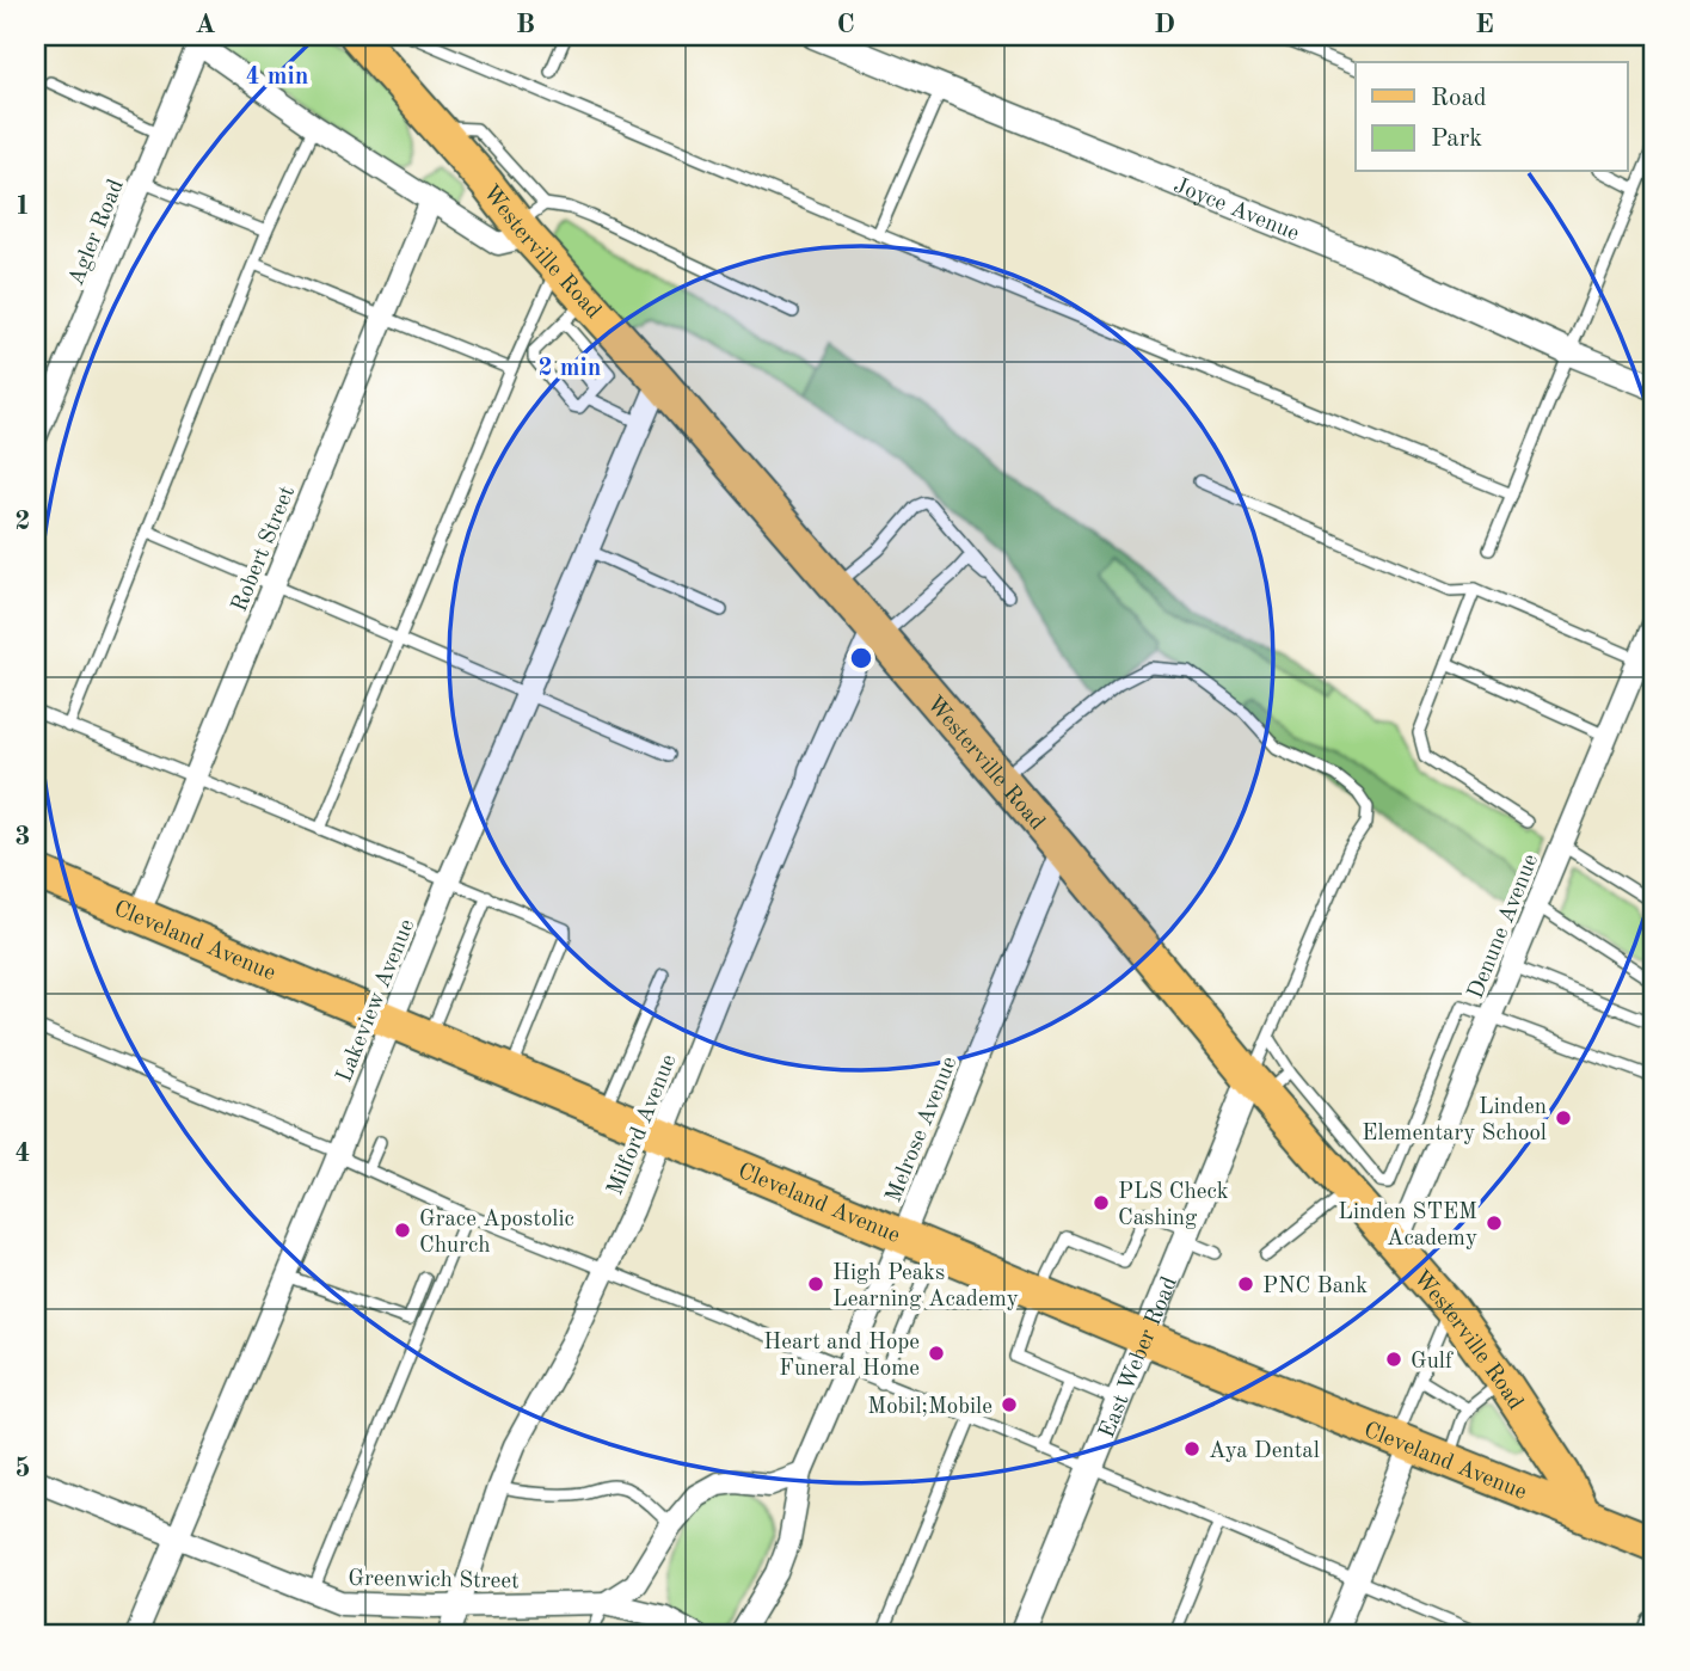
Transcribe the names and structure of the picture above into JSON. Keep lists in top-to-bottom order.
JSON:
{
  "streets": {
    "main road": ["Westerville Road", "Cleveland Avenue"],
    "street": [
      "Joyce Avenue",
      "Agler Road",
      "Robert Street",
      "Denune Avenue",
      "Lakeview Avenue",
      "Milford Avenue",
      "Melrose Avenue",
      "East Weber Road",
      "Greenwich Street"
    ]
  },
  "crossings": [
    ["Westerville Road", "Denune Avenue"],
    ["Westerville Road", "Cleveland Avenue"],
    ["Westerville Road", "Lakeview Avenue"],
    ["Westerville Road", "Milford Avenue"],
    ["Westerville Road", "Melrose Avenue"],
    ["Westerville Road", "East Weber Road"],
    ["Robert Street", "Cleveland Avenue"],
    ["Cleveland Avenue", "Lakeview Avenue"],
    ["Cleveland Avenue", "Milford Avenue"],
    ["Cleveland Avenue", "Melrose Avenue"],
    ["Cleveland Avenue", "East Weber Road"],
    ["Lakeview Avenue", "Greenwich Street"],
    ["Milford Avenue", "Greenwich Street"]
  ],
  "places": [
    "Linden Elementary School",
    "PLS Check Cashing",
    "Linden STEM Academy",
    "Grace Apostolic Church",
    "High Peaks Learning Academy",
    "PNC Bank",
    "Heart and Hope Funeral Home",
    "Gulf",
    "Mobil;Mobile",
    "Aya Dental"
  ],
  "legend": ["Road", "Park"],
  "grid": {
    "columns": [
      "A",
      "B",
      "C",
      "D",
      "E"
    ],
    "rows": [
      "1",
      "2",
      "3",
      "4",
      "5"
    ]
  },
  "rings": ["4 min", "2 min"]
}
